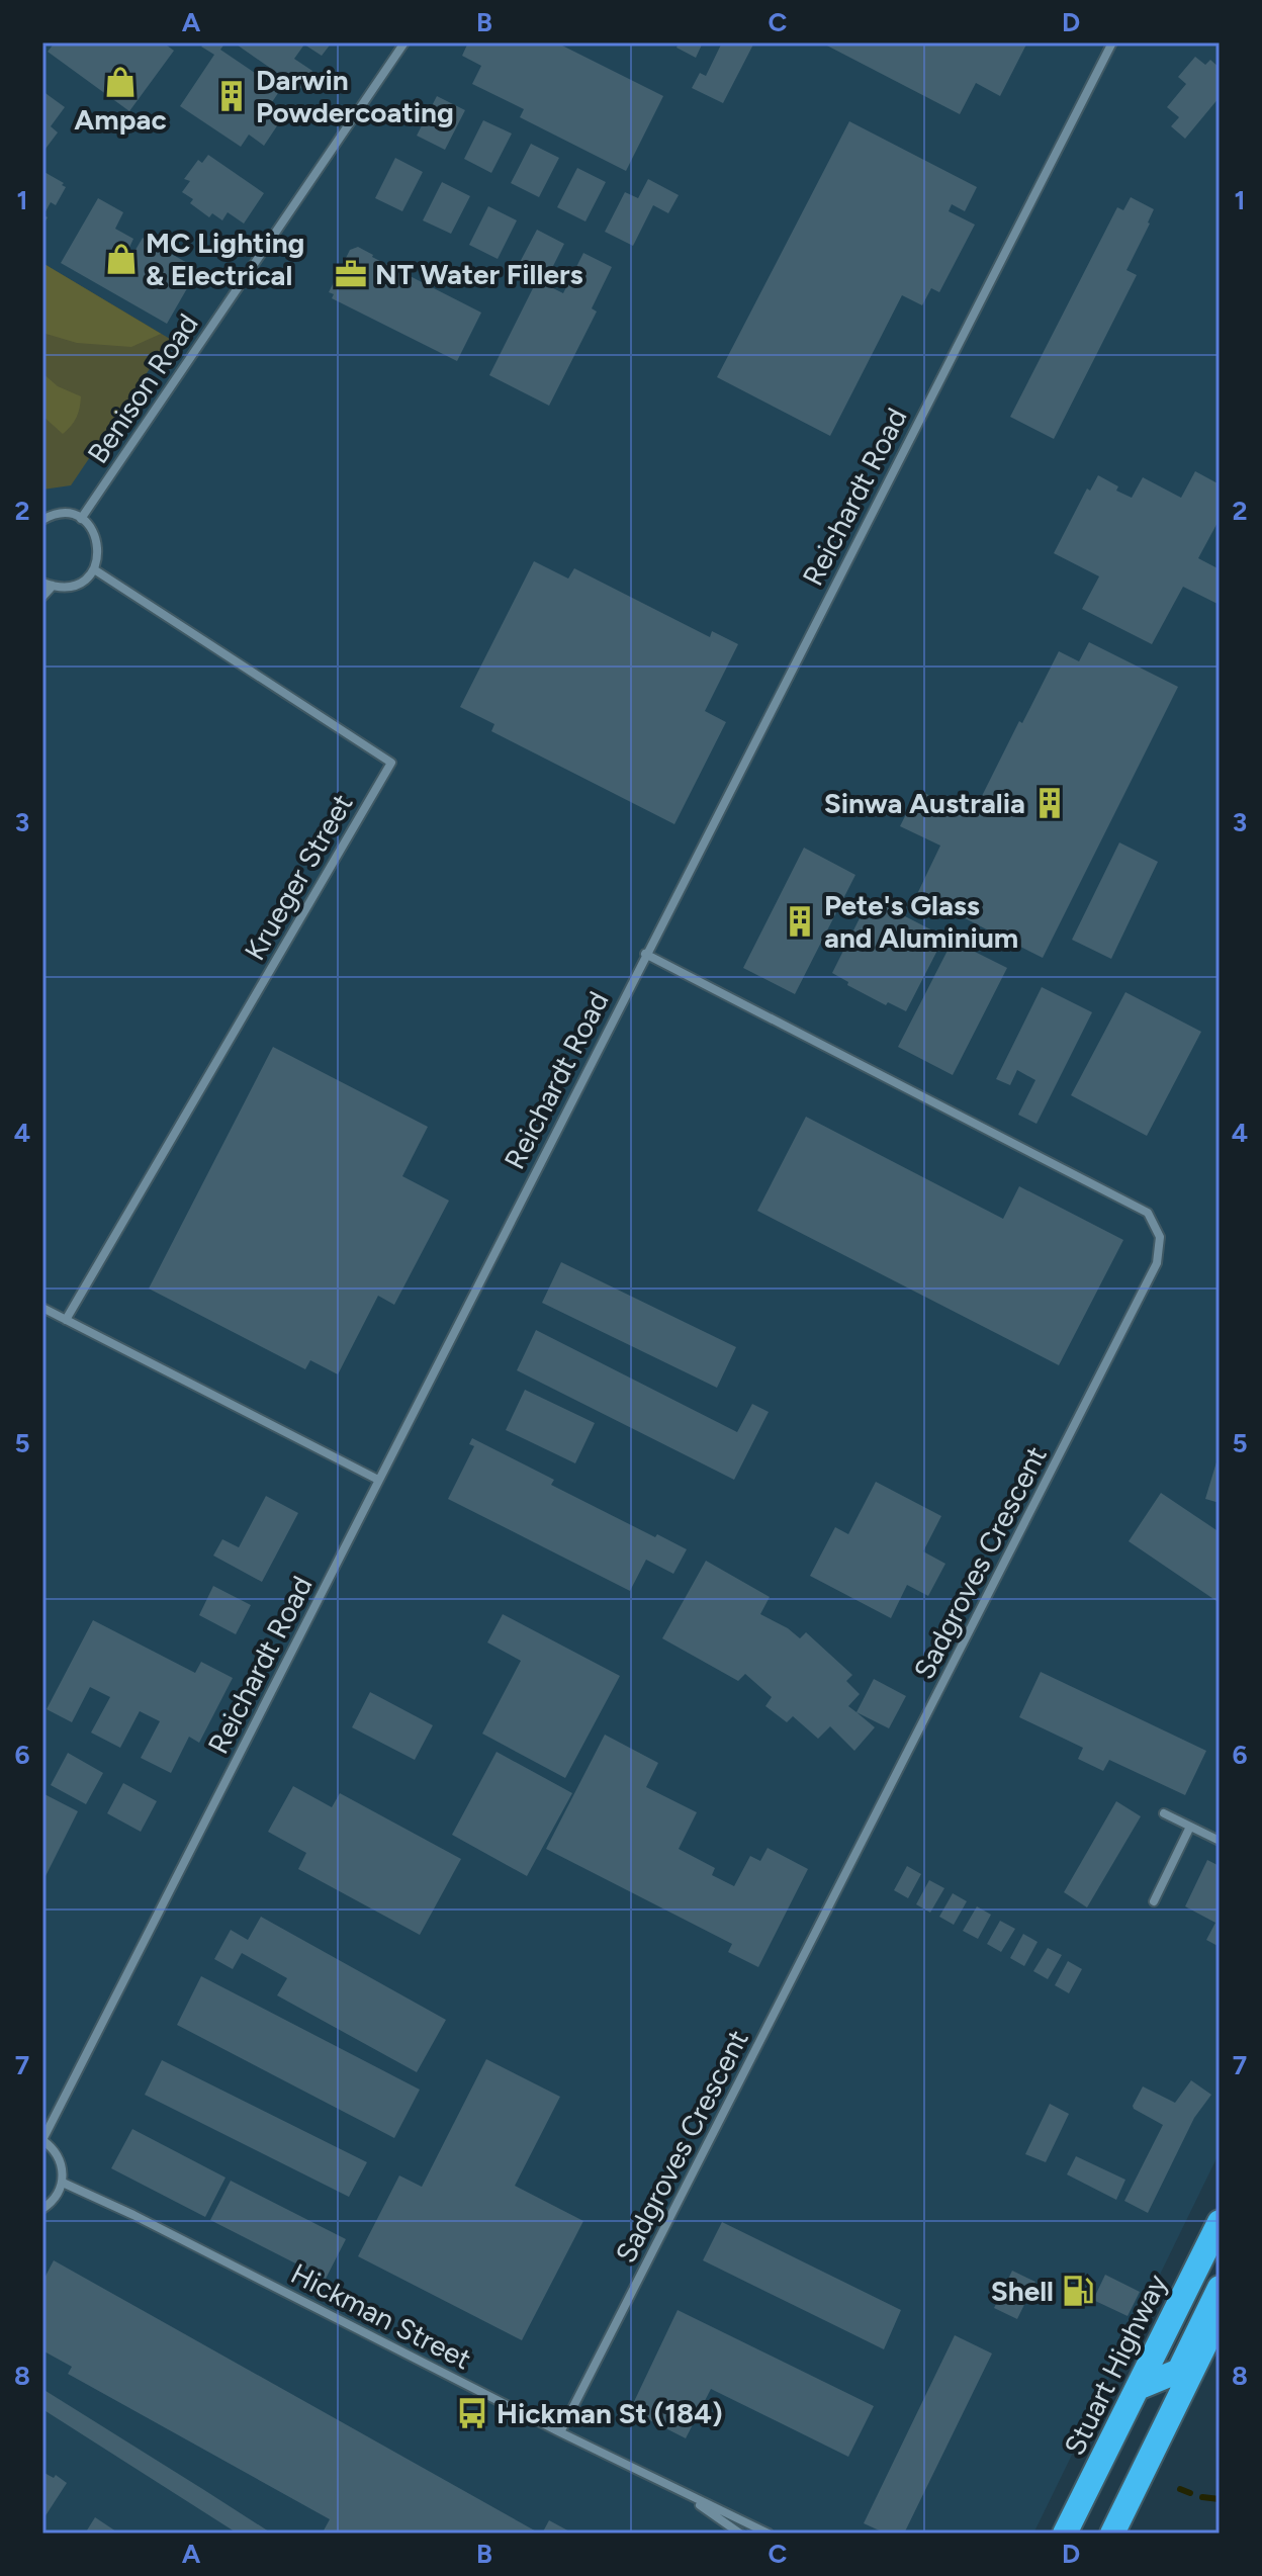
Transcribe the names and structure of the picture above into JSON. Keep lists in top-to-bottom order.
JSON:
{
  "streets": {
    "highway": ["Stuart Highway"],
    "street": [
      "Benison Road",
      "Reichardt Road",
      "Krueger Street",
      "Sadgroves Crescent",
      "Hickman Street"
    ]
  },
  "crossings": [
    ["Reichardt Road", "Sadgroves Crescent"],
    ["Sadgroves Crescent", "Hickman Street"]
  ],
  "places": {
    "shop": ["Ampac", "MC Lighting & Electrical"],
    "building": ["Darwin Powdercoating", "Sinwa Australia", "Pete's Glass and Aluminium"],
    "office": ["NT Water Fillers"],
    "fuel station": ["Shell"],
    "bus stop": ["Hickman St (184)"]
  },
  "grid": {
    "columns": [
      "A",
      "B",
      "C",
      "D"
    ],
    "rows": [
      "1",
      "2",
      "3",
      "4",
      "5",
      "6",
      "7",
      "8"
    ]
  }
}
